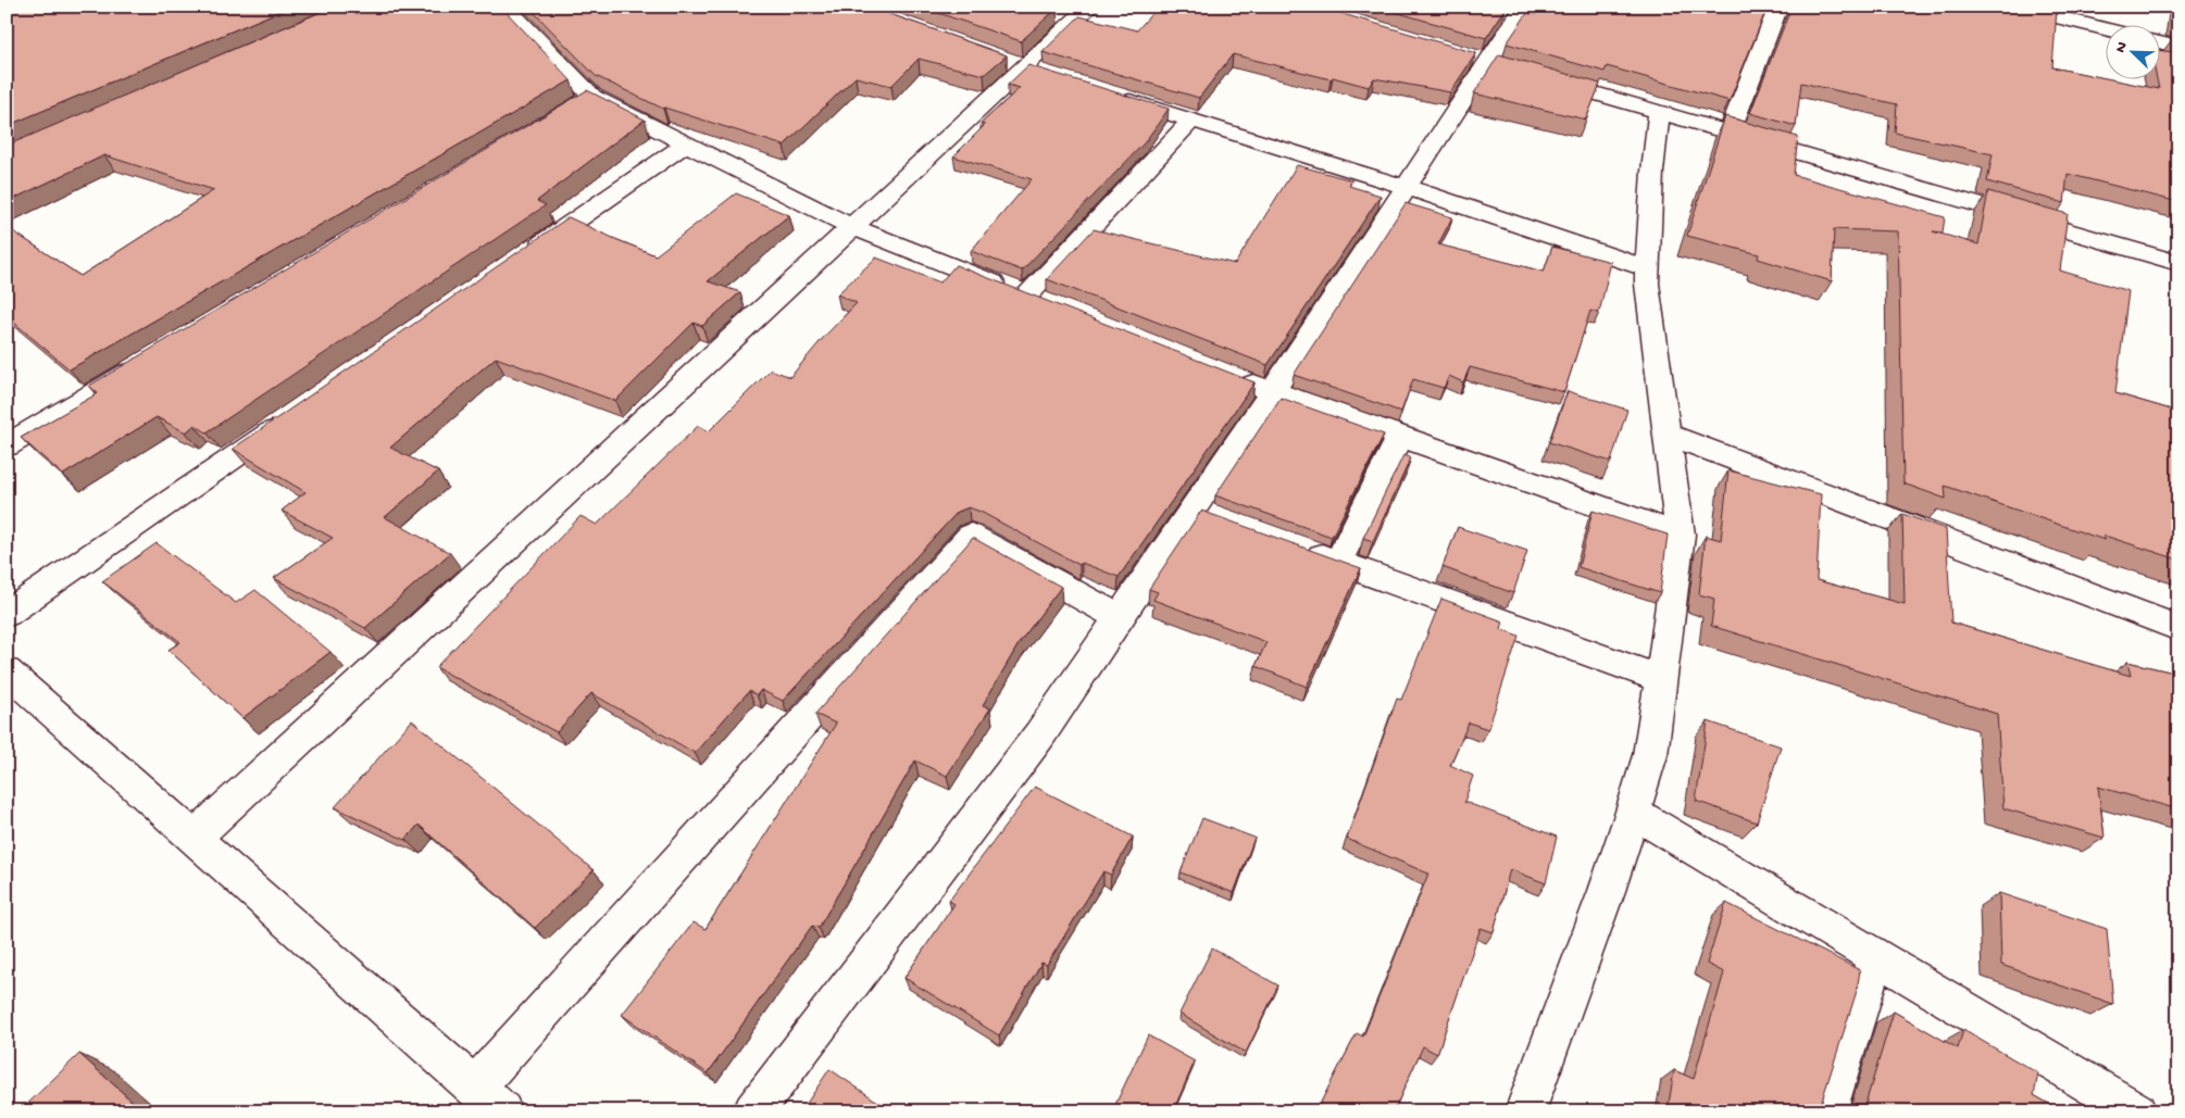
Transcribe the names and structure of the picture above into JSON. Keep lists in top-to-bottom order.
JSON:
{
  "north": "top left"
}
